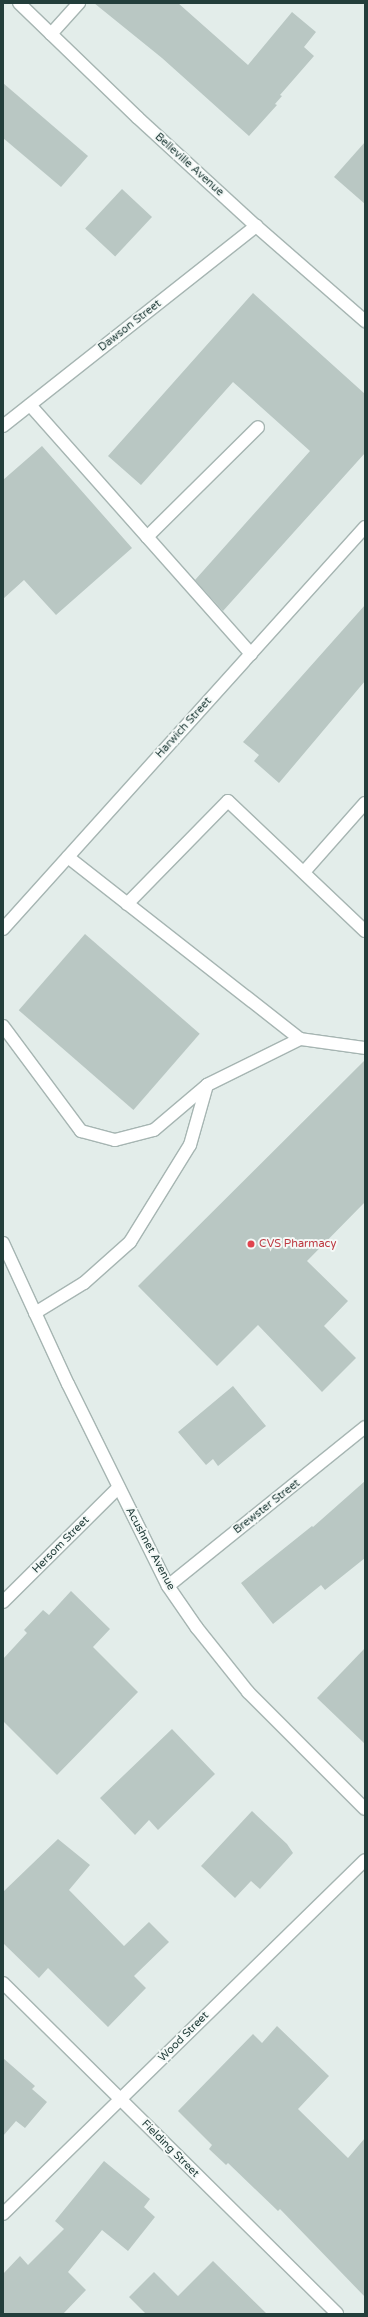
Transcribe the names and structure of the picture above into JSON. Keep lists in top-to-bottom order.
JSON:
{
  "streets": {
    "street": [
      "Belleville Avenue",
      "Dawson Street",
      "Harwich Street",
      "Brewster Street",
      "Hersom Street",
      "Acushnet Avenue",
      "Wood Street",
      "Fielding Street"
    ]
  },
  "crossings": [
    ["Belleville Avenue", "Dawson Street"],
    ["Brewster Street", "Acushnet Avenue"],
    ["Hersom Street", "Acushnet Avenue"],
    ["Wood Street", "Fielding Street"]
  ],
  "places": ["CVS Pharmacy"]
}
